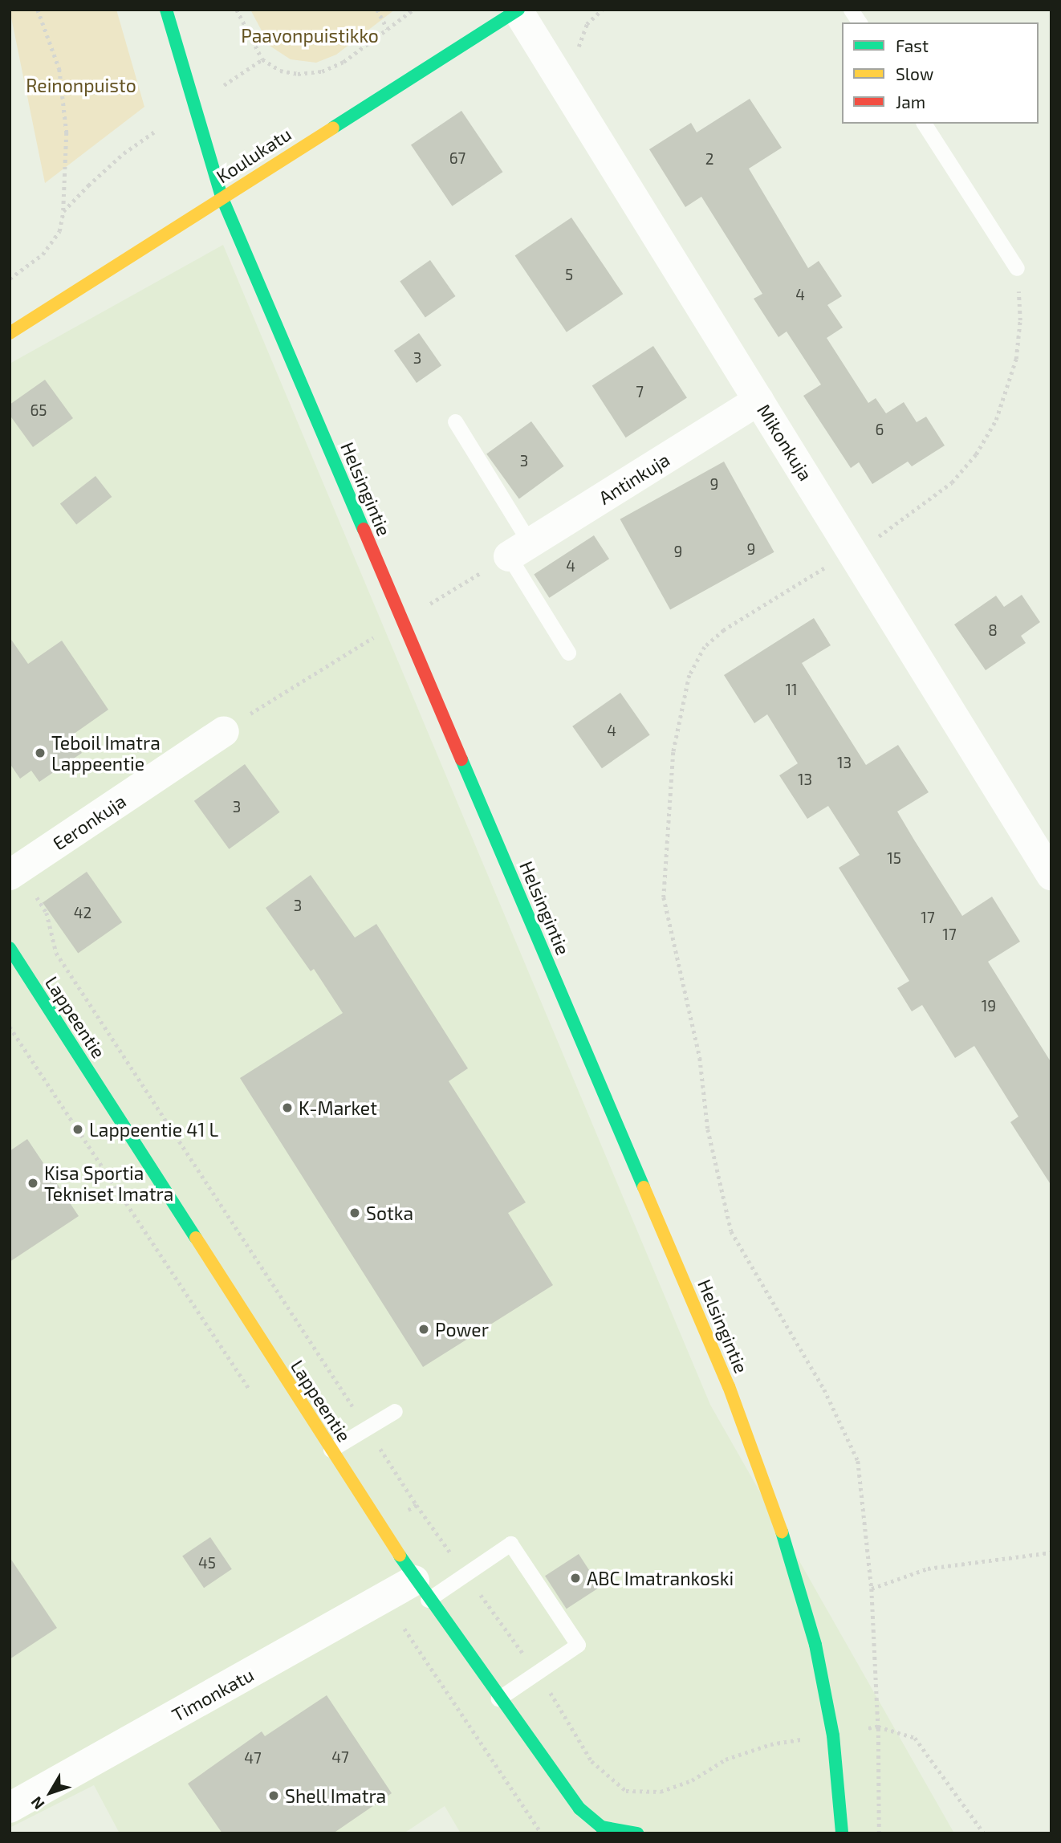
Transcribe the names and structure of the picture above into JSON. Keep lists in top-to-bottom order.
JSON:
{
  "streets": {
    "main road": ["Koulukatu", "Helsingintie", "Lappeentie"],
    "street": [
      "Mikonkuja",
      "Antinkuja",
      "Eeronkuja",
      "Timonkatu"
    ]
  },
  "crossings": [
    ["Koulukatu", "Mikonkuja"],
    ["Koulukatu", "Helsingintie"],
    ["Mikonkuja", "Antinkuja"],
    ["Lappeentie", "Timonkatu"]
  ],
  "parks": ["Paavonpuistikko", "Reinonpuisto"],
  "places": [
    "Teboil Imatra Lappeentie",
    "K-Market",
    "Lappeentie 41 L",
    "Kisa Sportia Tekniset Imatra",
    "Sotka",
    "Power",
    "ABC Imatrankoski",
    "Shell Imatra"
  ],
  "house_numbers": [
    "67",
    "2",
    "5",
    "4",
    "3",
    "7",
    "65",
    "6",
    "3",
    "9",
    "9",
    "9",
    "4",
    "8",
    "11",
    "4",
    "13",
    "13",
    "3",
    "15",
    "3",
    "42",
    "17",
    "17",
    "19",
    "45",
    "47",
    "47"
  ],
  "legend": ["Fast", "Slow", "Jam"],
  "north": "bottom left"
}
